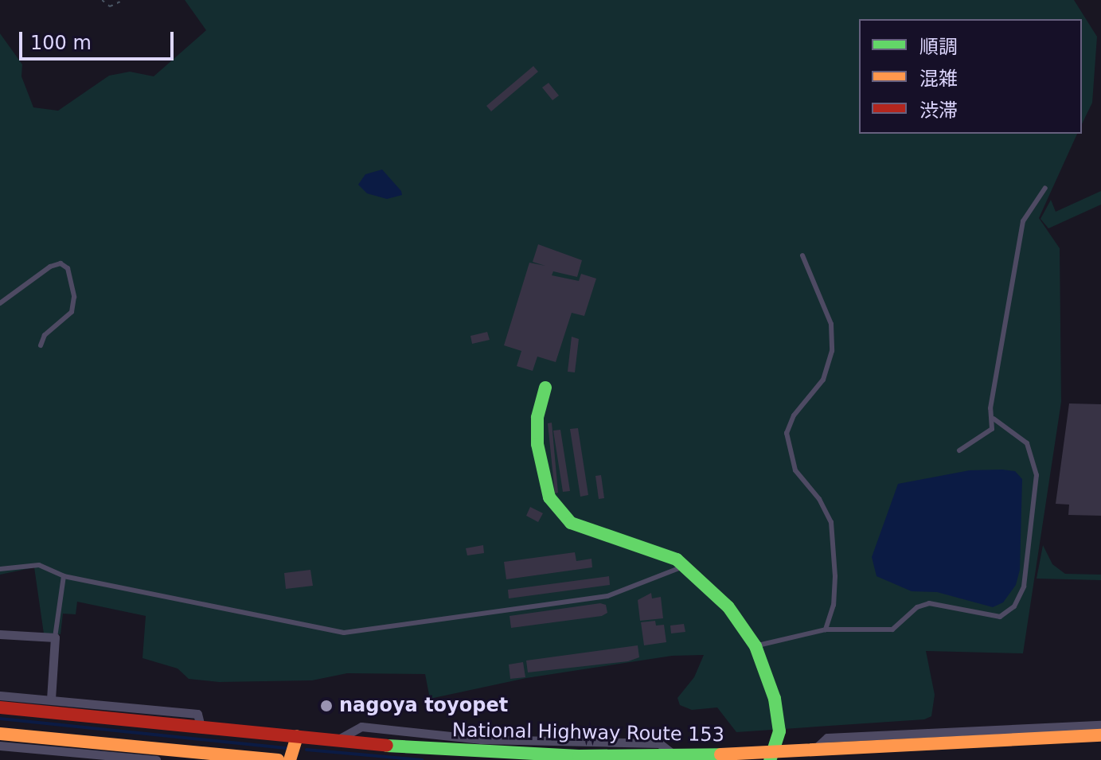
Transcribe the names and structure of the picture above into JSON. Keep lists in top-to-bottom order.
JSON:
{
  "streets": {
    "main road": ["National Highway Route 153"]
  },
  "places": ["nagoya toyopet"],
  "legend": ["順調", "混雑", "渋滞"],
  "scale_bar": "100 m"
}
